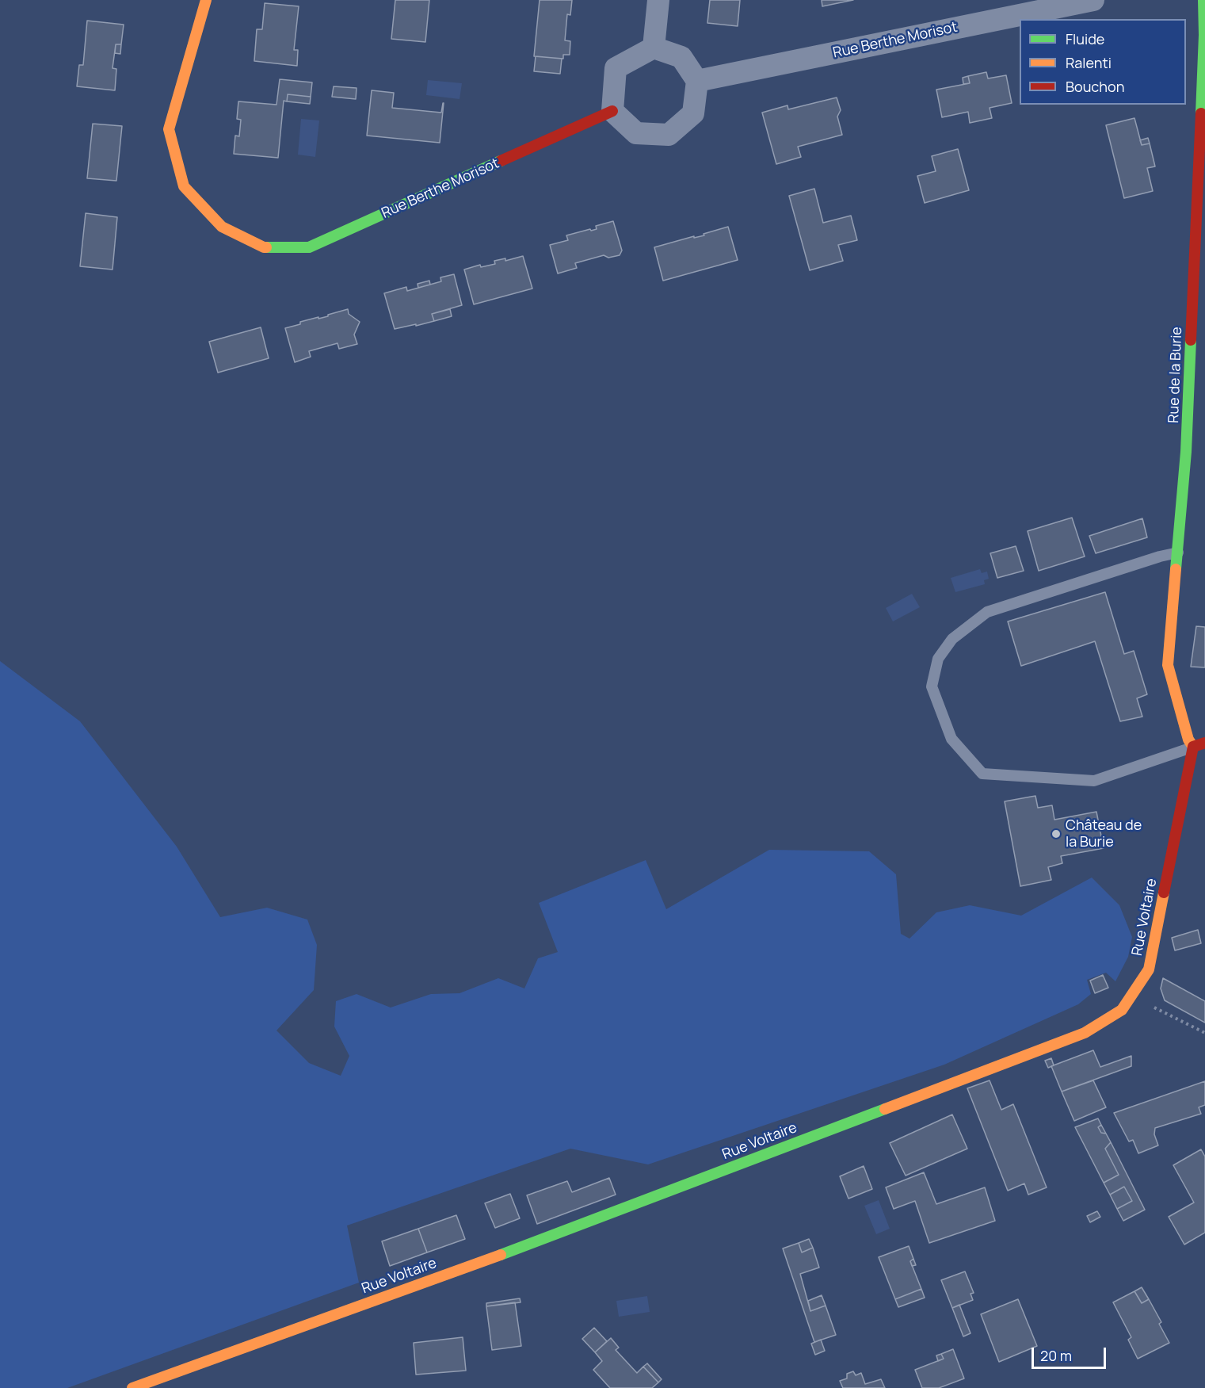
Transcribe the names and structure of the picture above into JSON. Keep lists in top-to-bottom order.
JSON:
{
  "streets": {
    "street": ["Rue Berthe Morisot", "Rue de la Burie", "Rue Voltaire"]
  },
  "crossings": [
    ["Rue de la Burie", "Rue Voltaire"]
  ],
  "places": ["Château de la Burie"],
  "legend": ["Fluide", "Ralenti", "Bouchon"],
  "scale_bar": "20 m"
}
